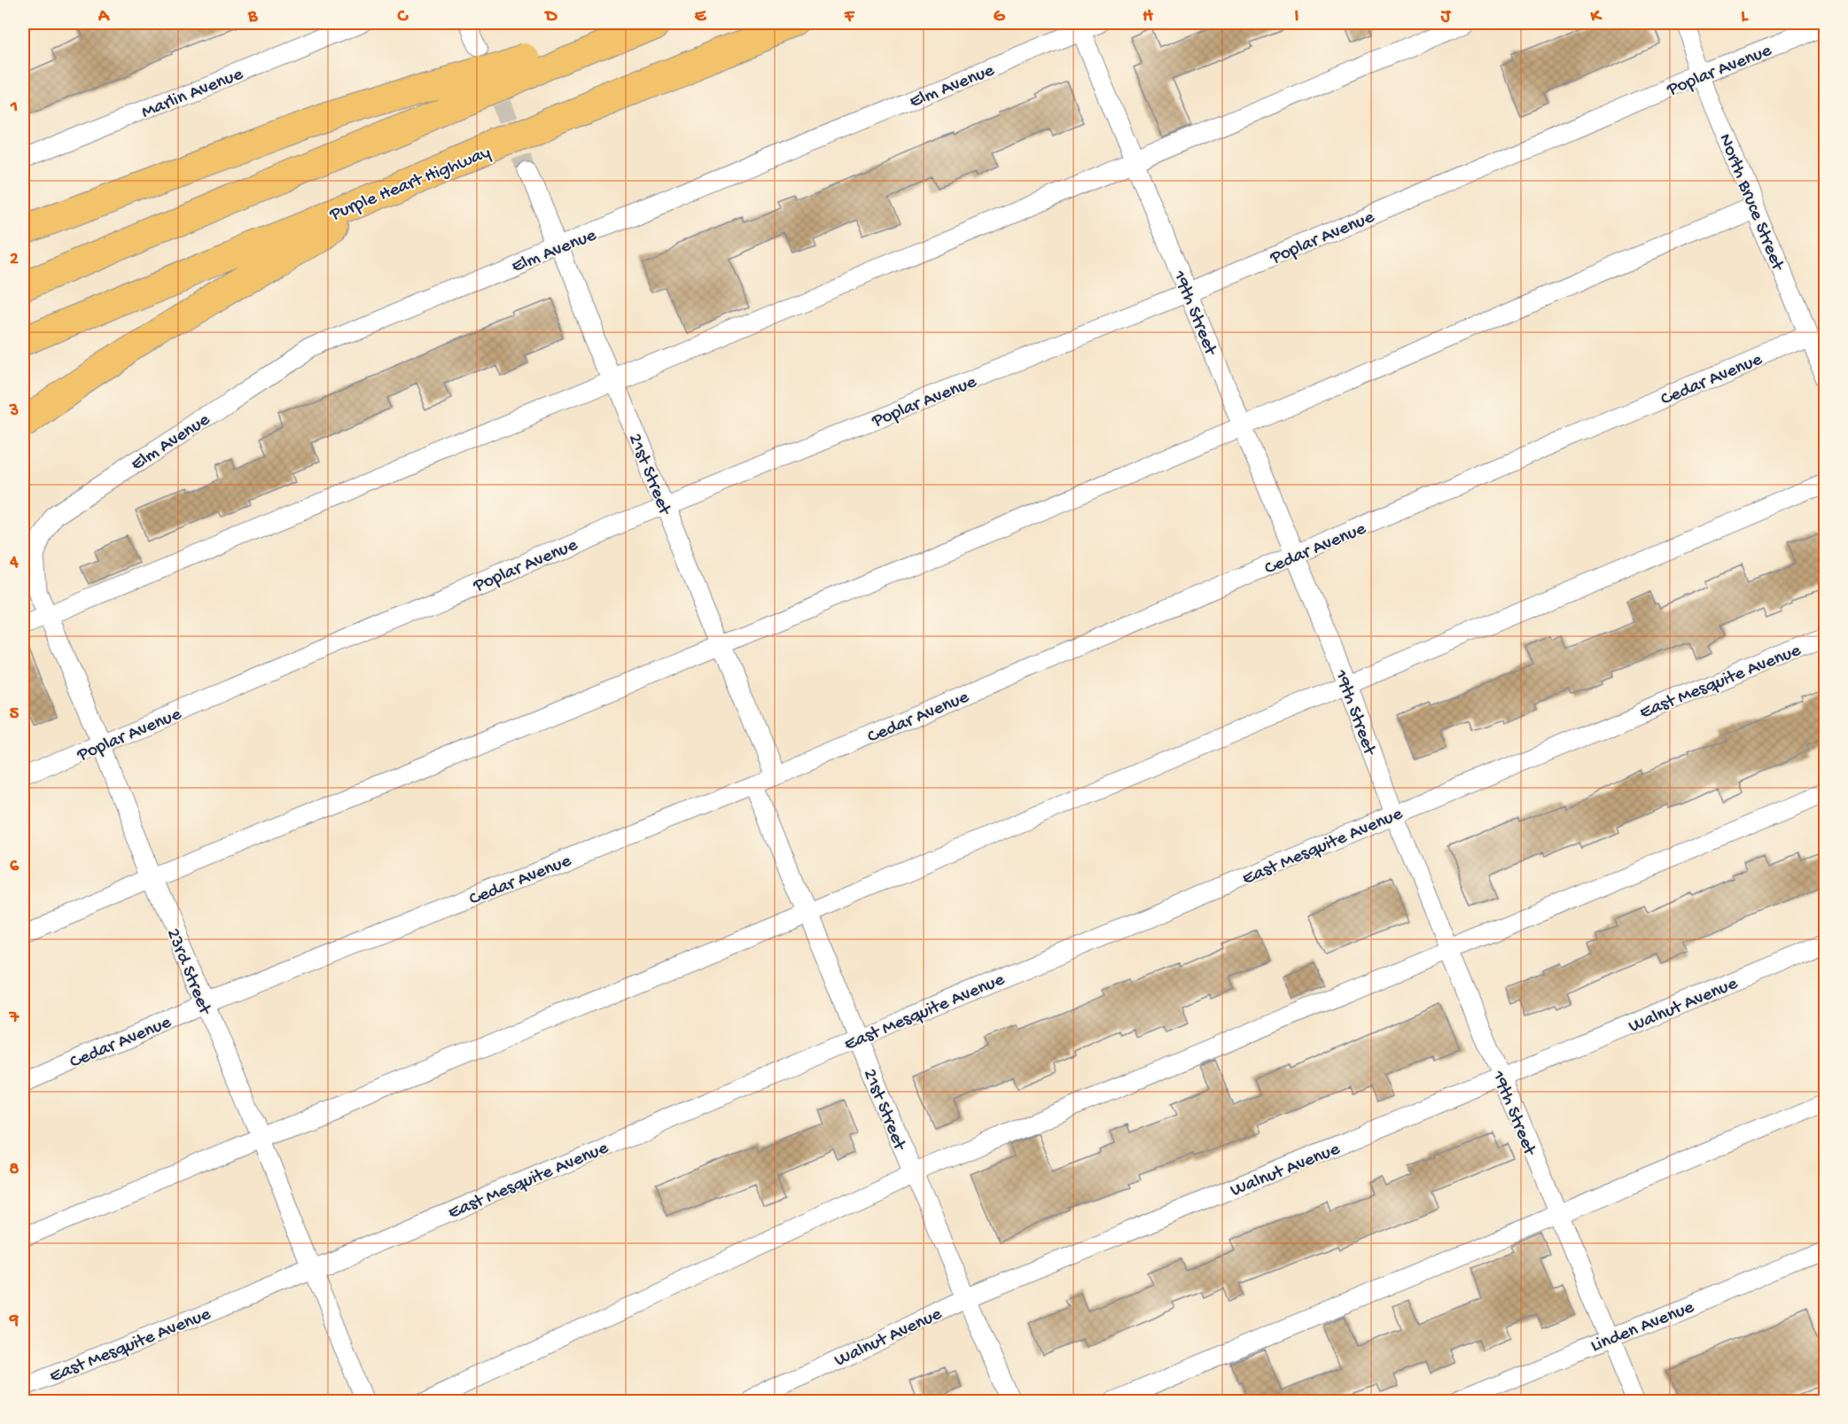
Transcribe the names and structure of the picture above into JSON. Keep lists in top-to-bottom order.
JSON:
{
  "streets": {
    "highway": ["Purple Heart Highway"],
    "street": [
      "Poplar Avenue",
      "Elm Avenue",
      "Marlin Avenue",
      "North Bruce Street",
      "19th Street",
      "Cedar Avenue",
      "21st Street",
      "East Mesquite Avenue",
      "23rd Street",
      "Walnut Avenue",
      "Linden Avenue"
    ]
  },
  "crossings": [
    ["Poplar Avenue", "North Bruce Street"],
    ["Poplar Avenue", "19th Street"],
    ["Poplar Avenue", "21st Street"],
    ["Poplar Avenue", "23rd Street"],
    ["Elm Avenue", "19th Street"],
    ["Elm Avenue", "21st Street"],
    ["Elm Avenue", "23rd Street"],
    ["North Bruce Street", "Cedar Avenue"],
    ["19th Street", "Cedar Avenue"],
    ["19th Street", "East Mesquite Avenue"],
    ["19th Street", "Walnut Avenue"],
    ["19th Street", "Linden Avenue"],
    ["Cedar Avenue", "21st Street"],
    ["Cedar Avenue", "23rd Street"],
    ["21st Street", "East Mesquite Avenue"],
    ["21st Street", "Walnut Avenue"],
    ["East Mesquite Avenue", "23rd Street"]
  ],
  "grid": {
    "columns": [
      "A",
      "B",
      "C",
      "D",
      "E",
      "F",
      "G",
      "H",
      "I",
      "J",
      "K",
      "L"
    ],
    "rows": [
      "1",
      "2",
      "3",
      "4",
      "5",
      "6",
      "7",
      "8",
      "9"
    ]
  }
}
